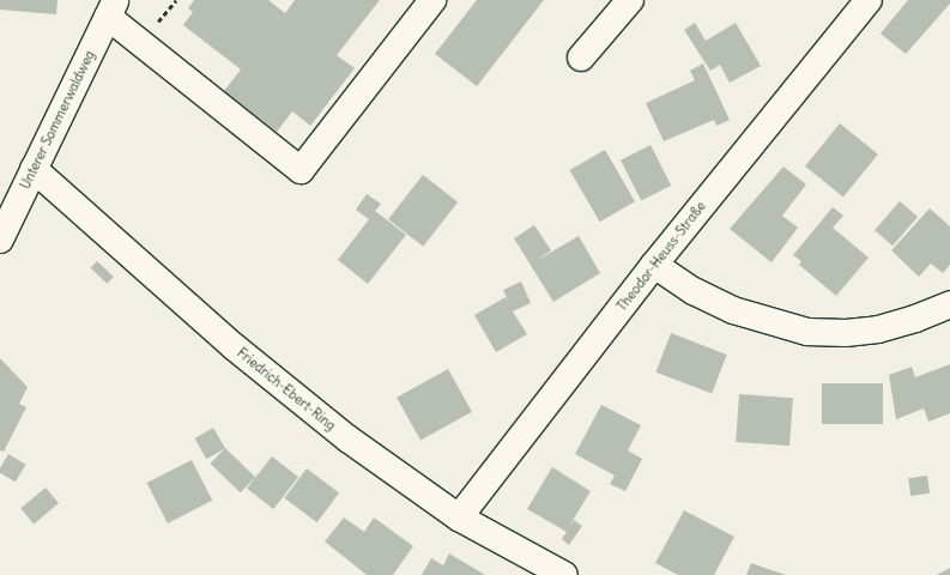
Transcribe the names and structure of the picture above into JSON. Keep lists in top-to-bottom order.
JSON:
{
  "streets": {
    "street": ["Unterer Sommerwaldweg", "Theodor-Heuss-Straße", "Friedrich-Ebert-Ring"]
  },
  "crossings": [
    ["Unterer Sommerwaldweg", "Friedrich-Ebert-Ring"],
    ["Theodor-Heuss-Straße", "Friedrich-Ebert-Ring"]
  ]
}
